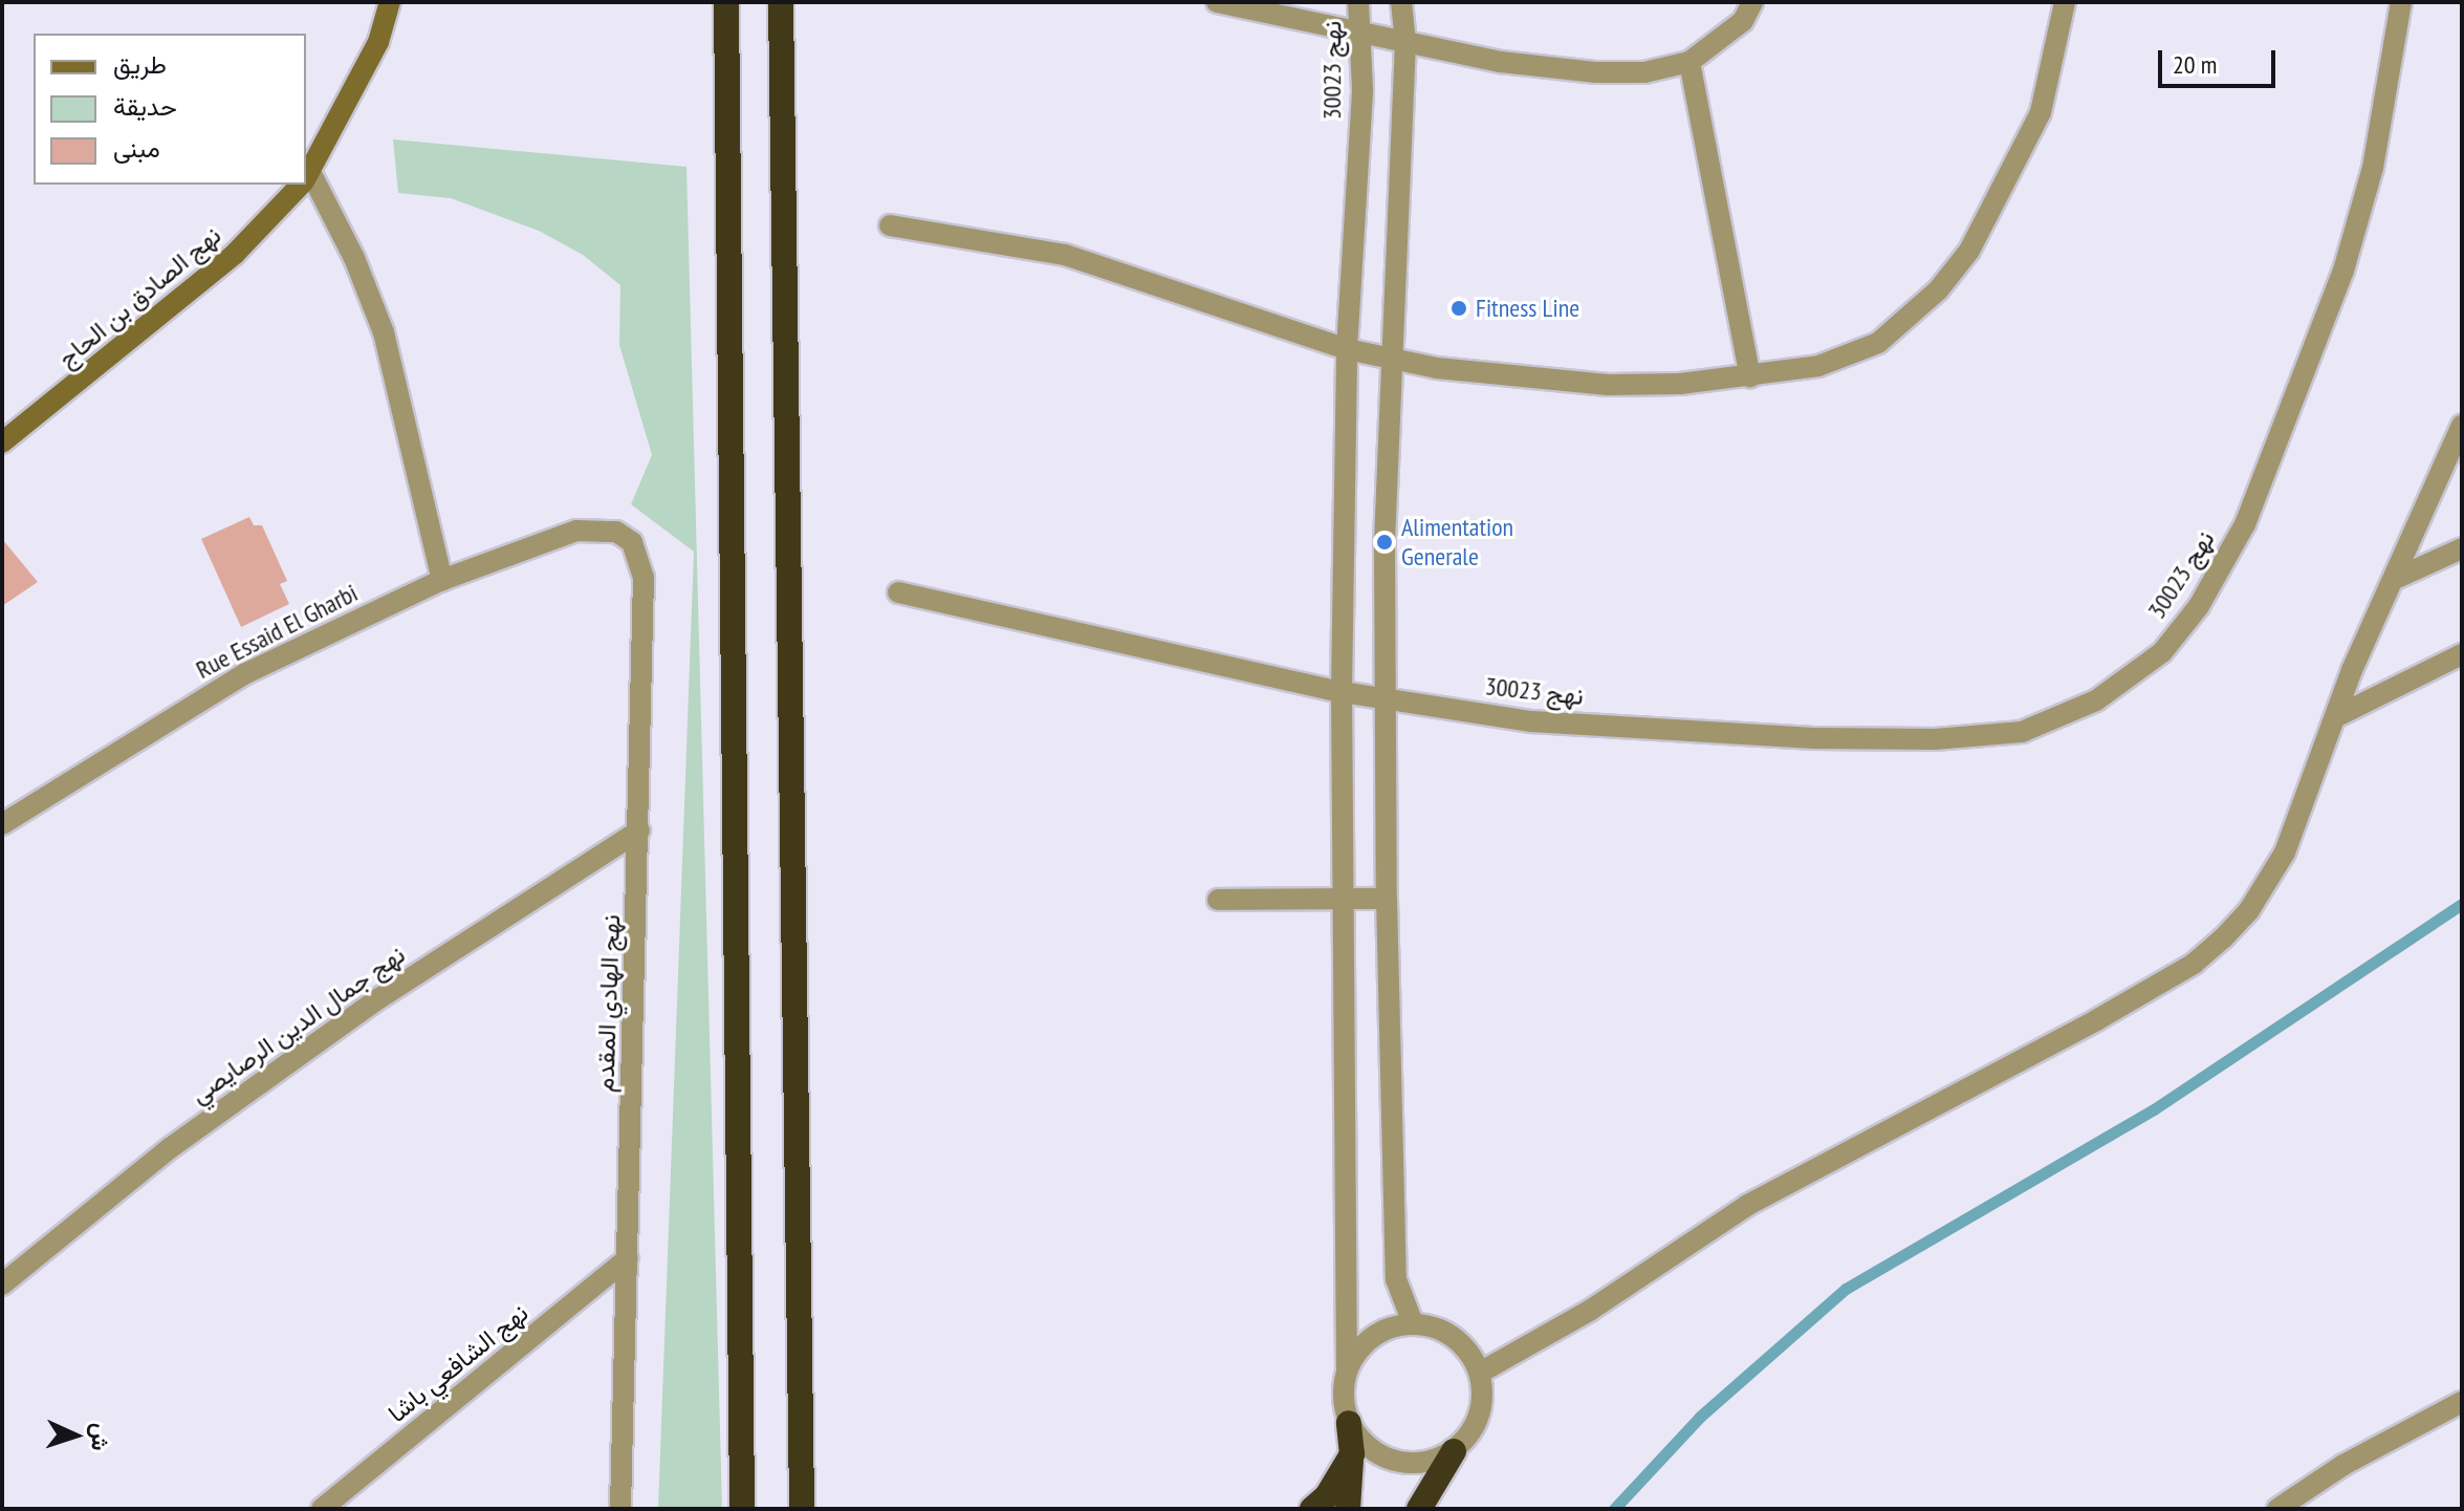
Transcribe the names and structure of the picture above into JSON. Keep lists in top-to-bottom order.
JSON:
{
  "streets": {
    "street": [
      "نهج 30023",
      "نهج الصادق بن الحاج",
      "Rue Essaid El Gharbi",
      "نهج الهادي المقدم",
      "نهج جمال الدين الرصايصي",
      "نهج الشافعي باشا"
    ]
  },
  "crossings": [
    ["Rue Essaid El Gharbi", "نهج الهادي المقدم"],
    ["نهج الهادي المقدم", "نهج جمال الدين الرصايصي"],
    ["نهج الهادي المقدم", "نهج الشافعي باشا"]
  ],
  "places": ["Fitness Line", "Alimentation Generale"],
  "legend": ["طريق", "حديقة", "مبنى"],
  "scale_bar": "20 m",
  "north": "right"
}
